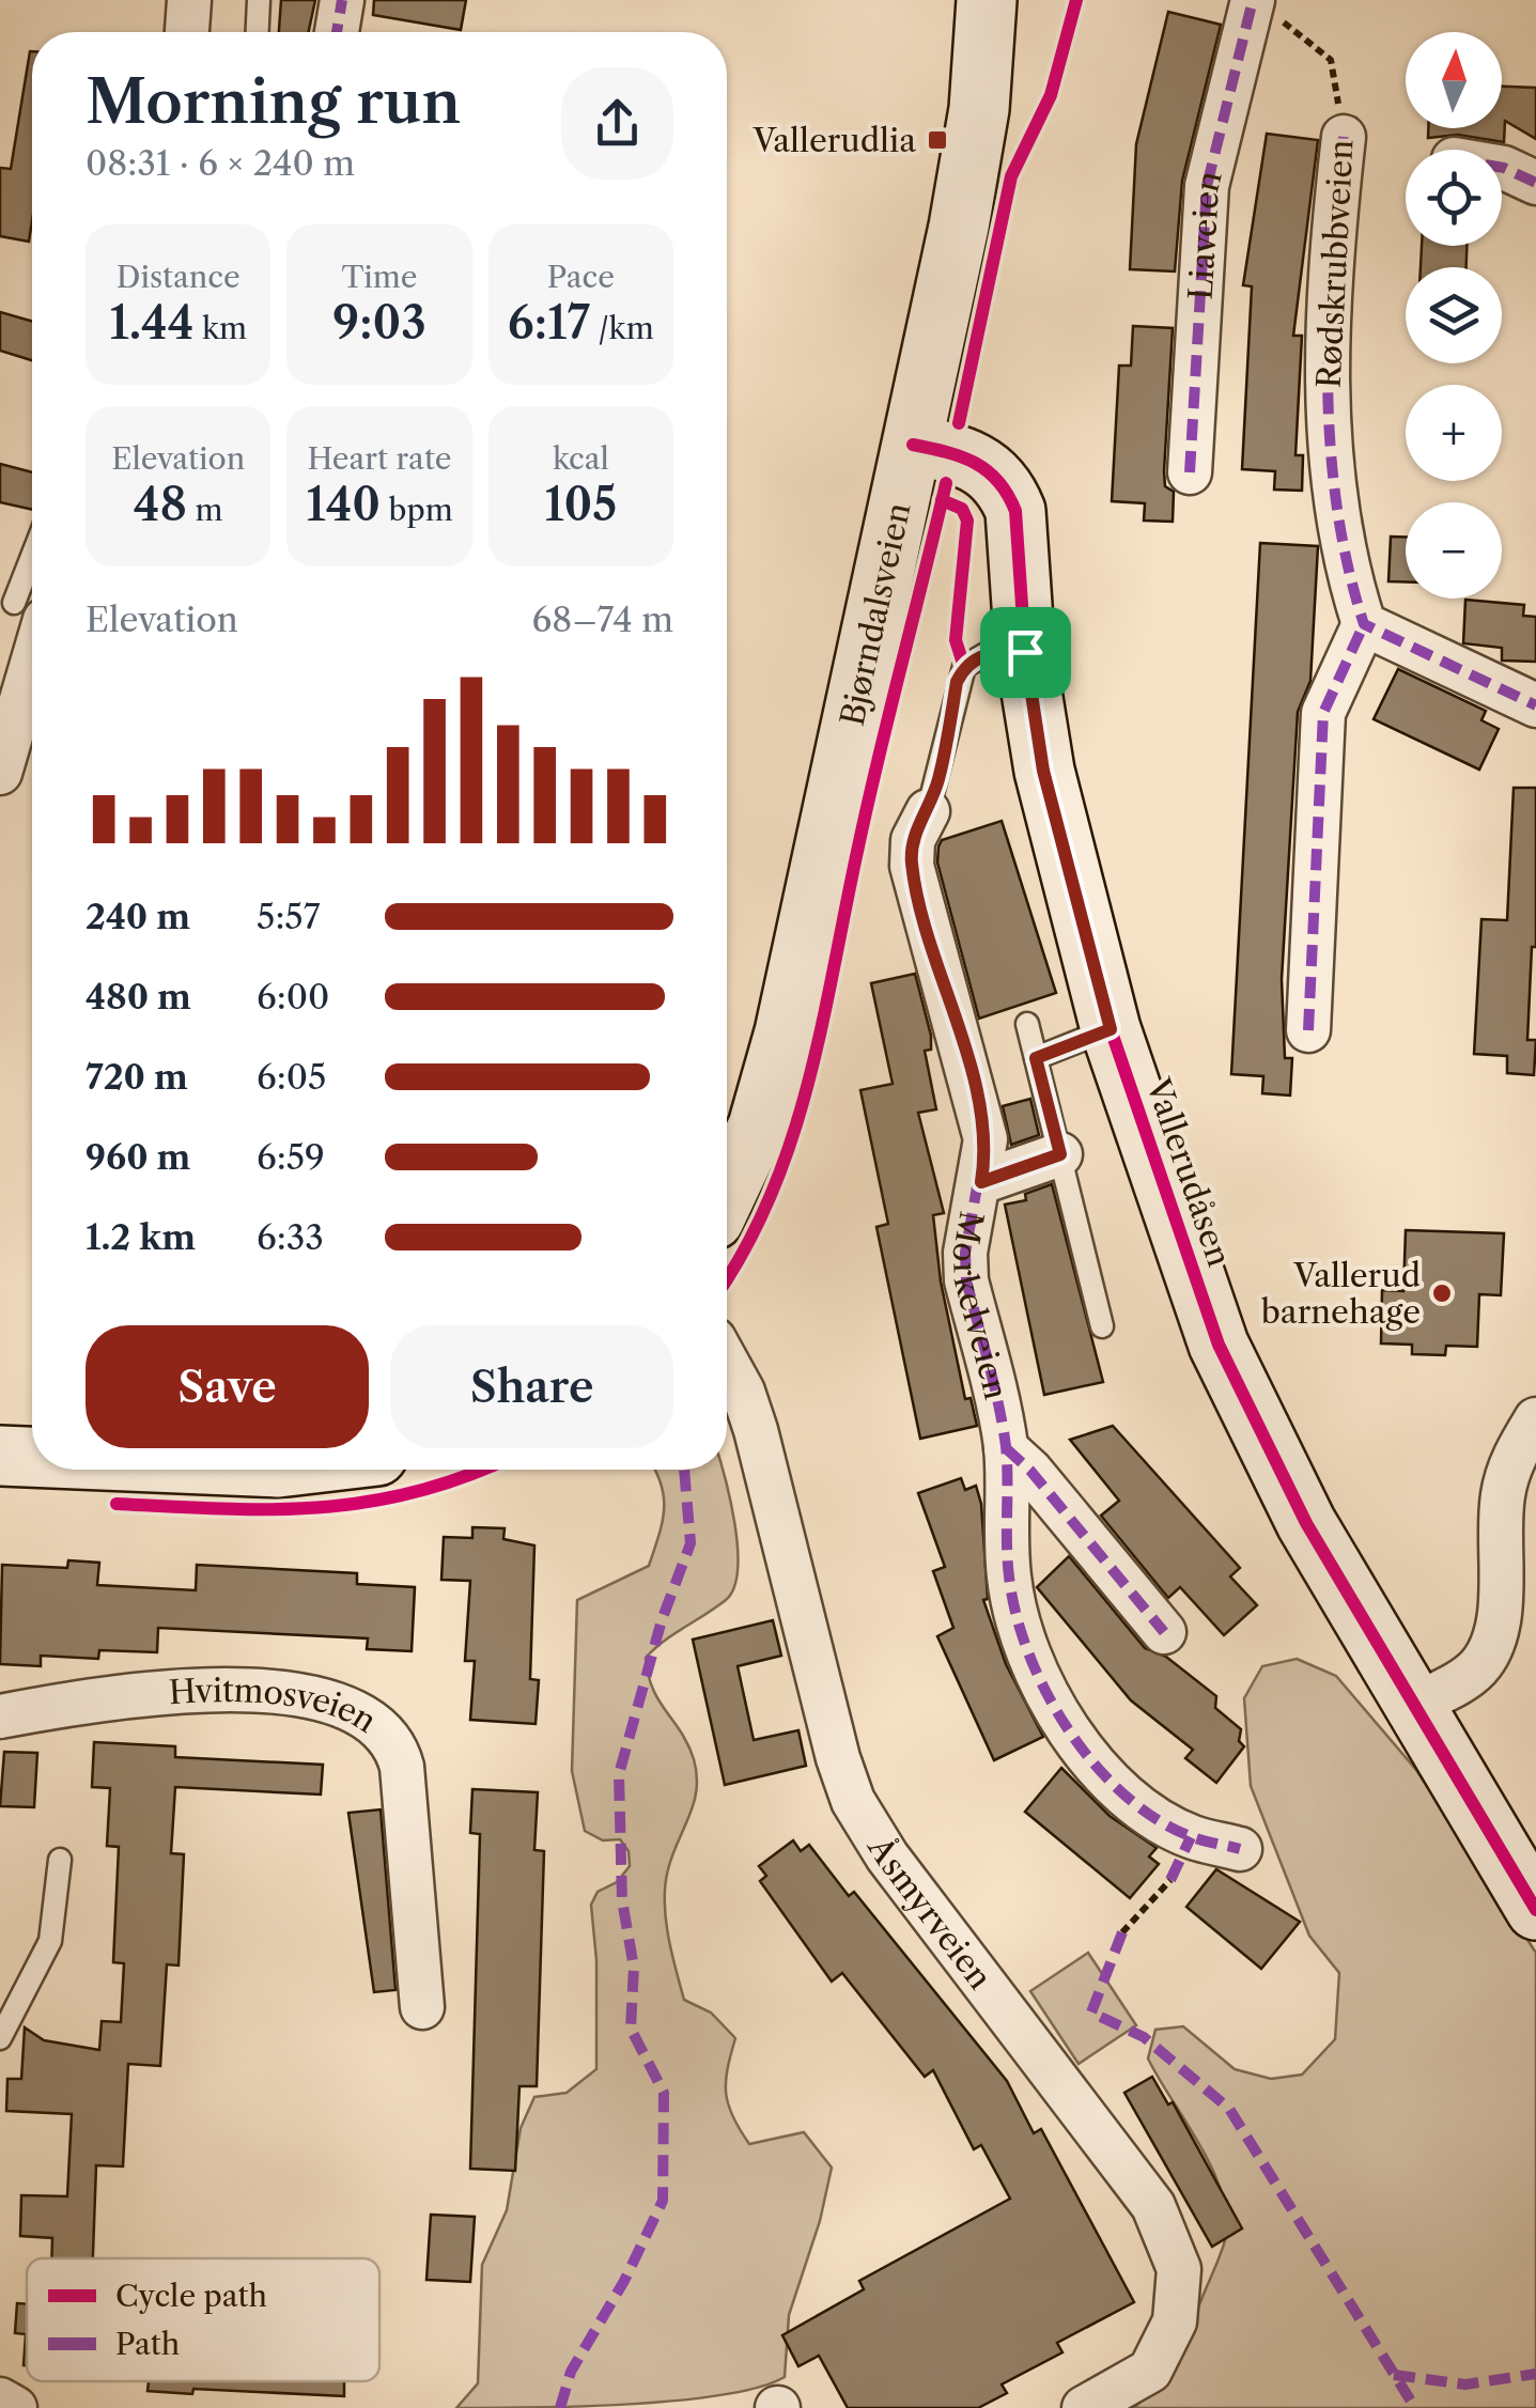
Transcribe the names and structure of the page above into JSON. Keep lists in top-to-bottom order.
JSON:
{
  "streets": {
    "street": [
      "Liaveien",
      "Rødskrubbveien",
      "Bjørndalsveien",
      "Vallerudåsen",
      "Morkelveien",
      "Hvitmosveien",
      "Åsmyrveien"
    ]
  },
  "crossings": [
    ["Liaveien", "Rødskrubbveien"],
    ["Bjørndalsveien", "Vallerudåsen"],
    ["Vallerudåsen", "Morkelveien"]
  ],
  "places": {
    "transit": ["Vallerudlia"],
    "other": ["Vallerud barnehage"]
  },
  "legend": ["Cycle path", "Path"],
  "north": "top",
  "page": {
    "map_buttons": ["+", "−"],
    "heading": ["Morning run", "08:31 · 6 × 240 m"],
    "stats": [
      ["Distance", "1.44 km"],
      ["Time", "9:03"],
      ["Pace", "6:17 /km"],
      ["Elevation", "48 m"],
      ["Heart rate", "140 bpm"],
      ["kcal", "105"]
    ],
    "chart": ["Elevation", "68–74 m"],
    "list": [
      {
        "name": "240 m",
        "note": "5:57"
      },
      {
        "name": "480 m",
        "note": "6:00"
      },
      {
        "name": "720 m",
        "note": "6:05"
      },
      {
        "name": "960 m",
        "note": "6:59"
      },
      {
        "name": "1.2 km",
        "note": "6:33"
      }
    ],
    "buttons": ["Save", "Share"]
  }
}
